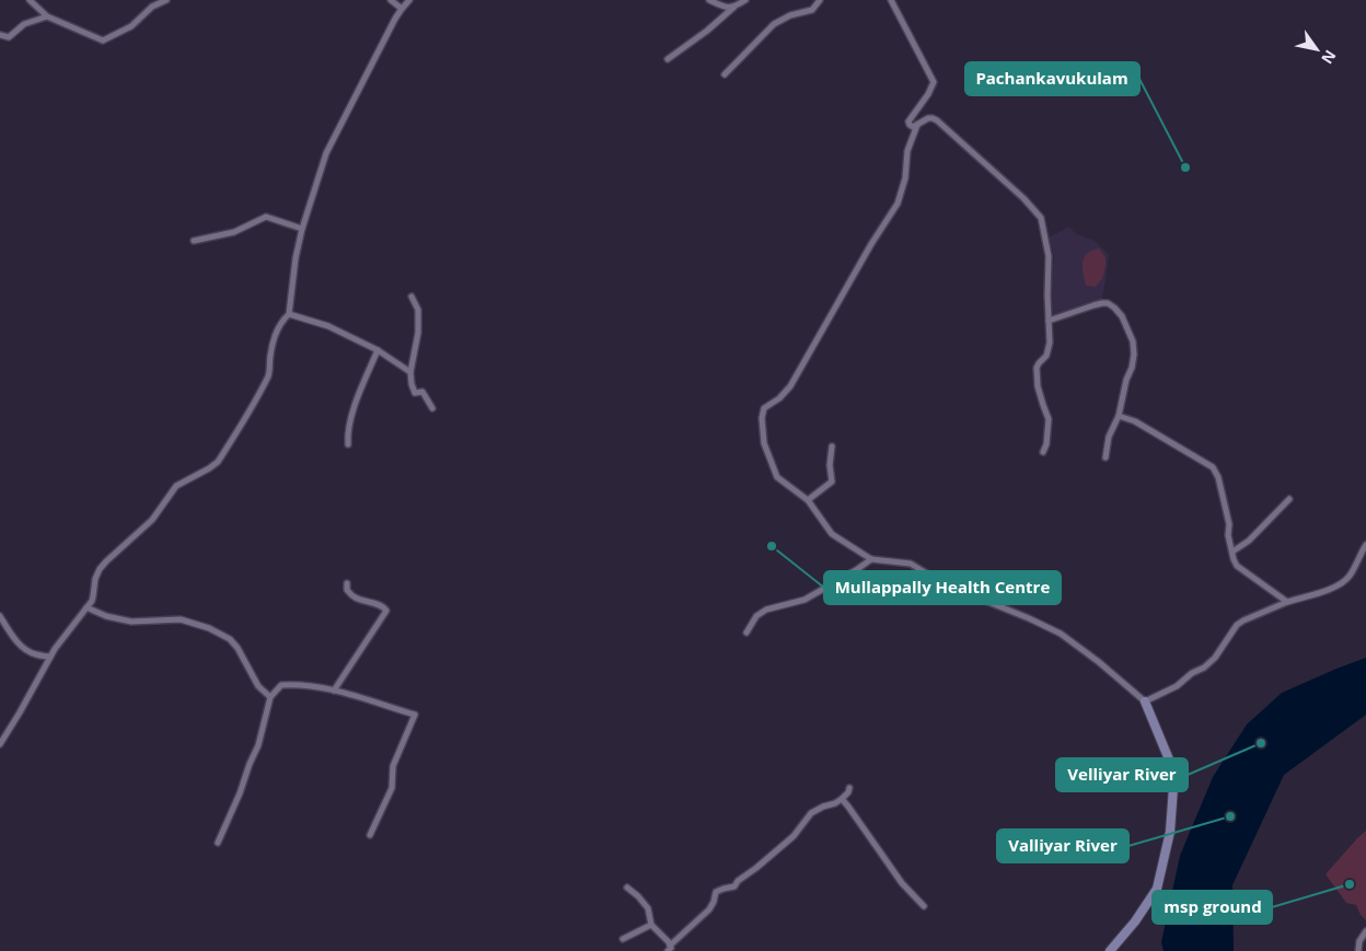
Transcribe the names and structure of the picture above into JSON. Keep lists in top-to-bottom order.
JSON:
{
  "places": [
    "Pachankavukulam",
    "Mullappally Health Centre",
    "Velliyar River",
    "Valliyar River",
    "msp ground"
  ],
  "north": "bottom right"
}
